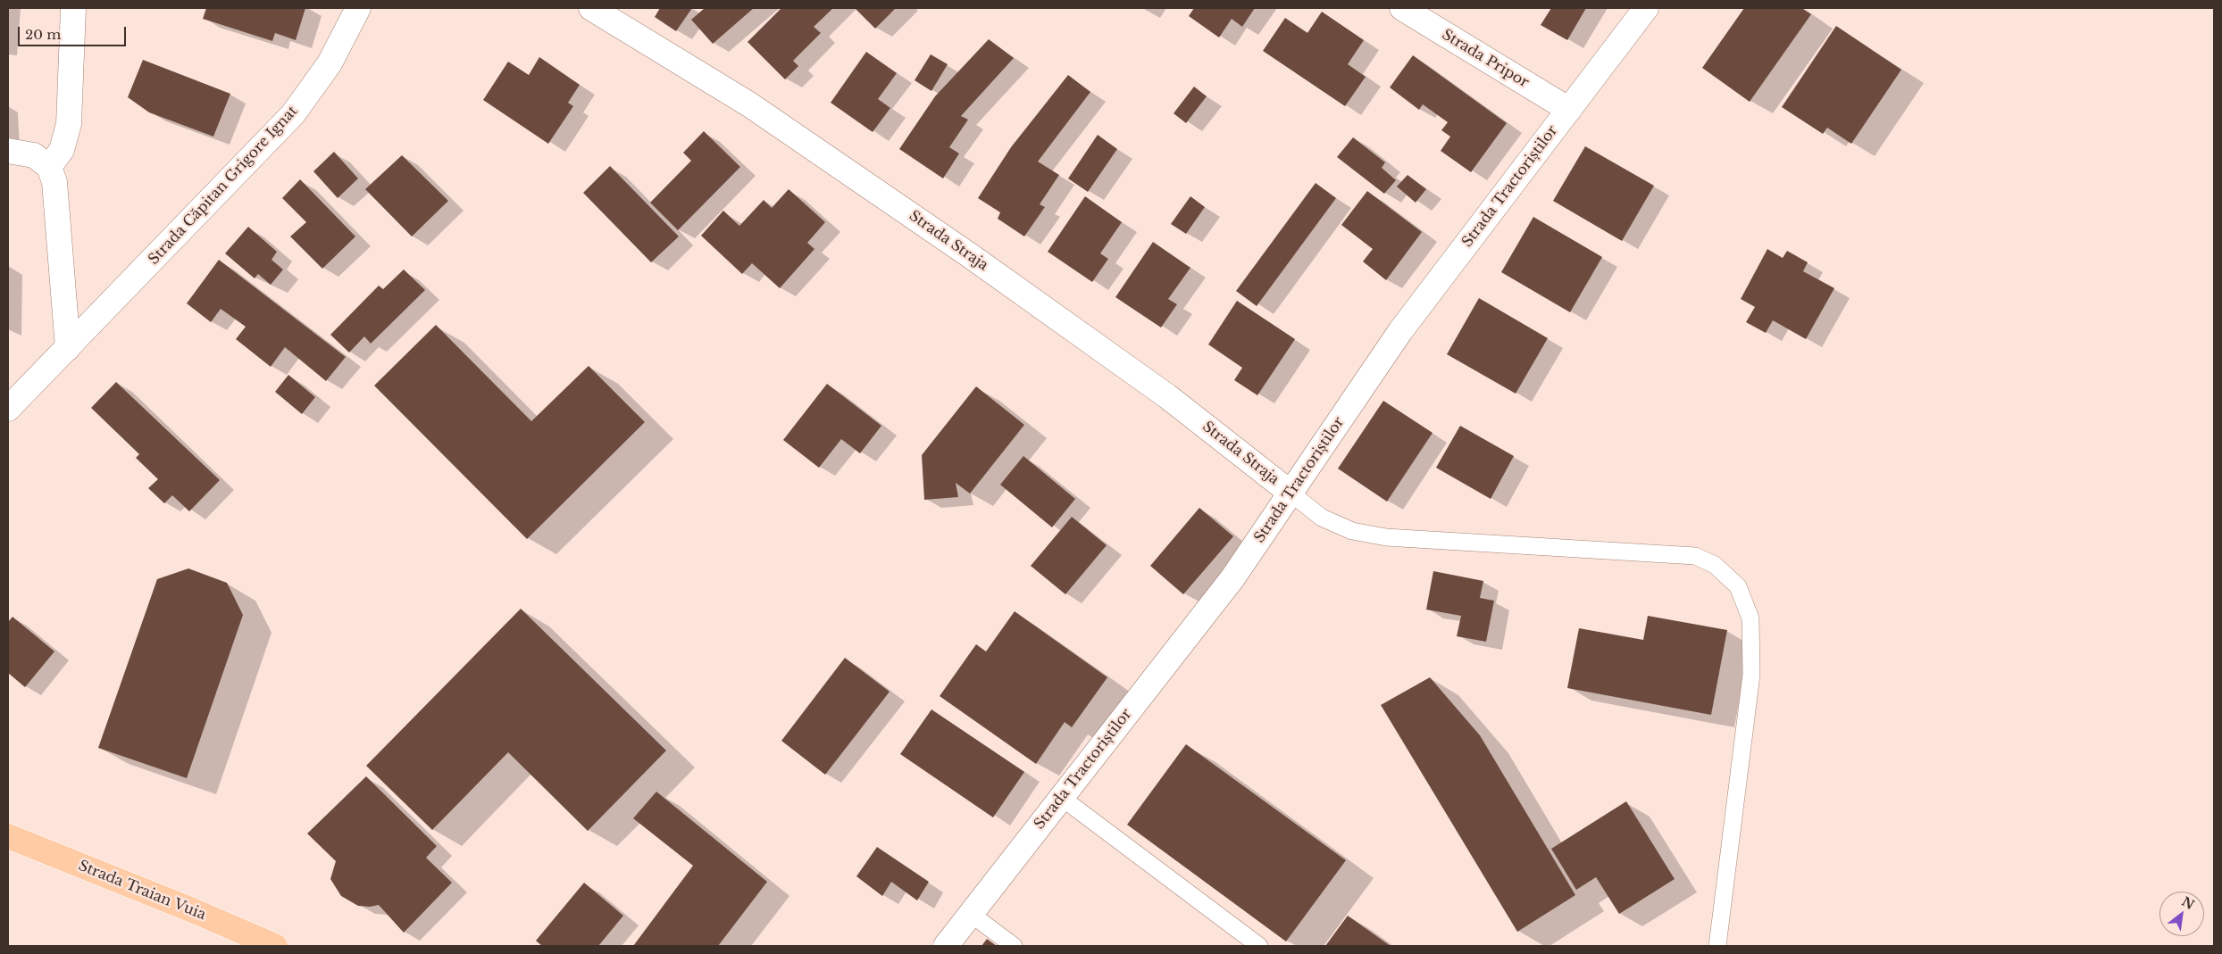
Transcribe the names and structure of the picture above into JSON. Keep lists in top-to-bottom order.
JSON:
{
  "streets": {
    "main road": ["Strada Traian Vuia"],
    "street": [
      "Strada Pripor",
      "Strada Căpitan Grigore Ignat",
      "Strada Tractoriștilor",
      "Strada Straja"
    ]
  },
  "crossings": [
    ["Strada Pripor", "Strada Tractoriștilor"],
    ["Strada Tractoriștilor", "Strada Straja"]
  ],
  "scale_bar": "20 m",
  "north": "top right"
}
